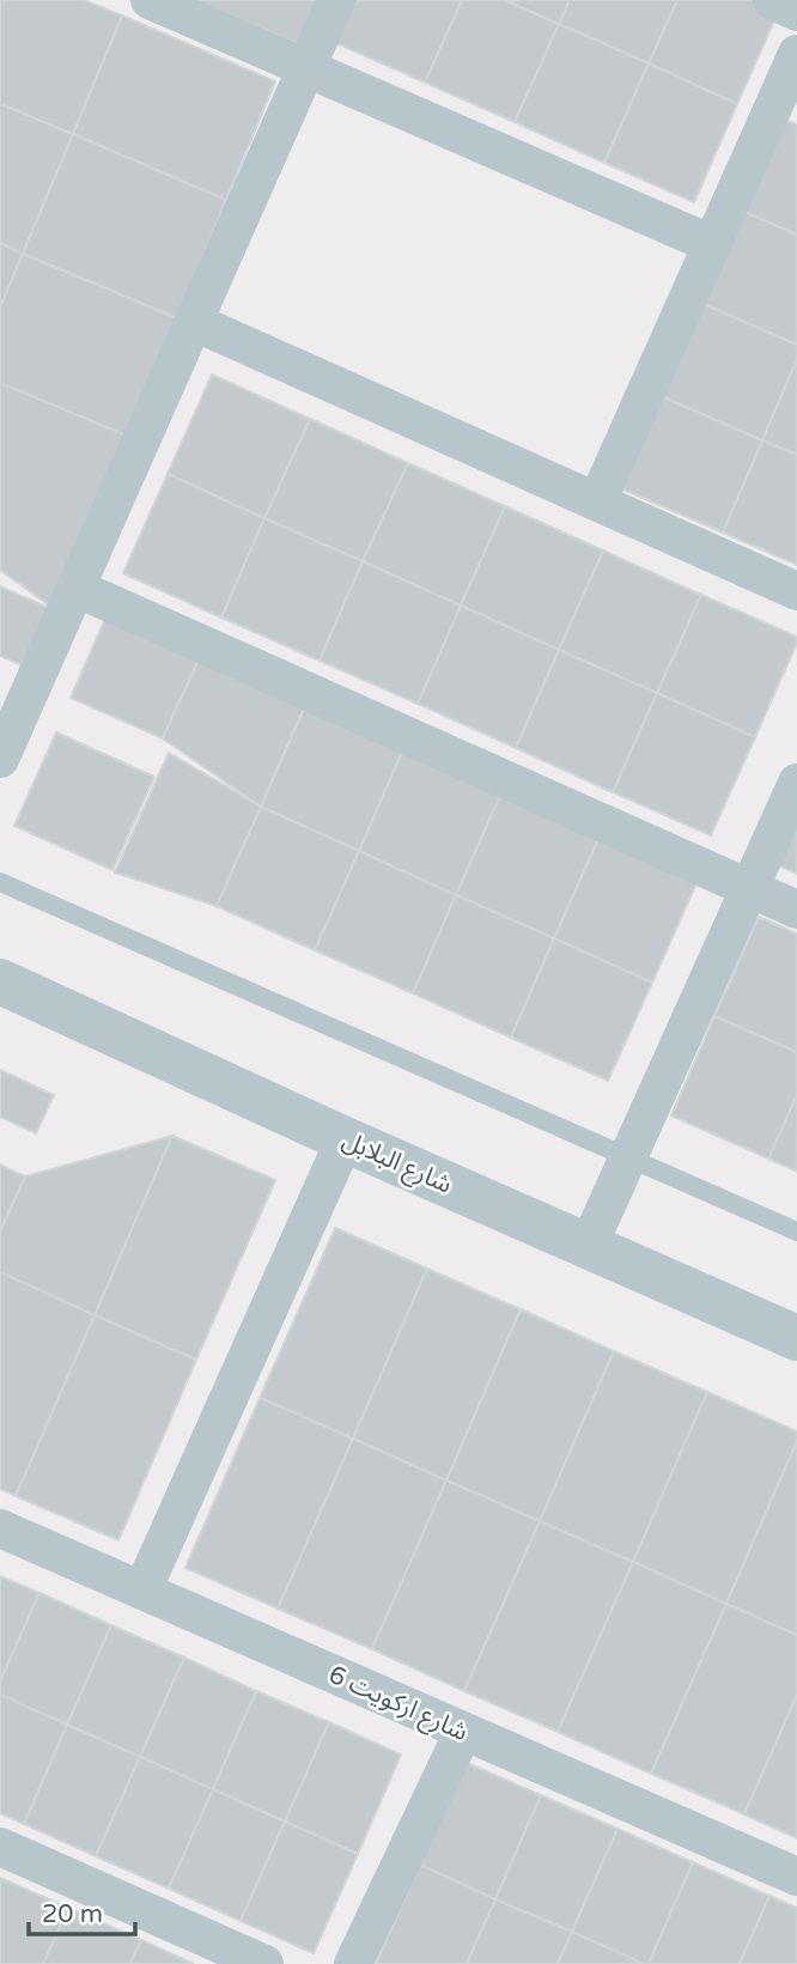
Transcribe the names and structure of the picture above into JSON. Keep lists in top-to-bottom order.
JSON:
{
  "streets": {
    "street": ["شارع البلابل", "شارع اركويت 6"]
  },
  "scale_bar": "20 m"
}
